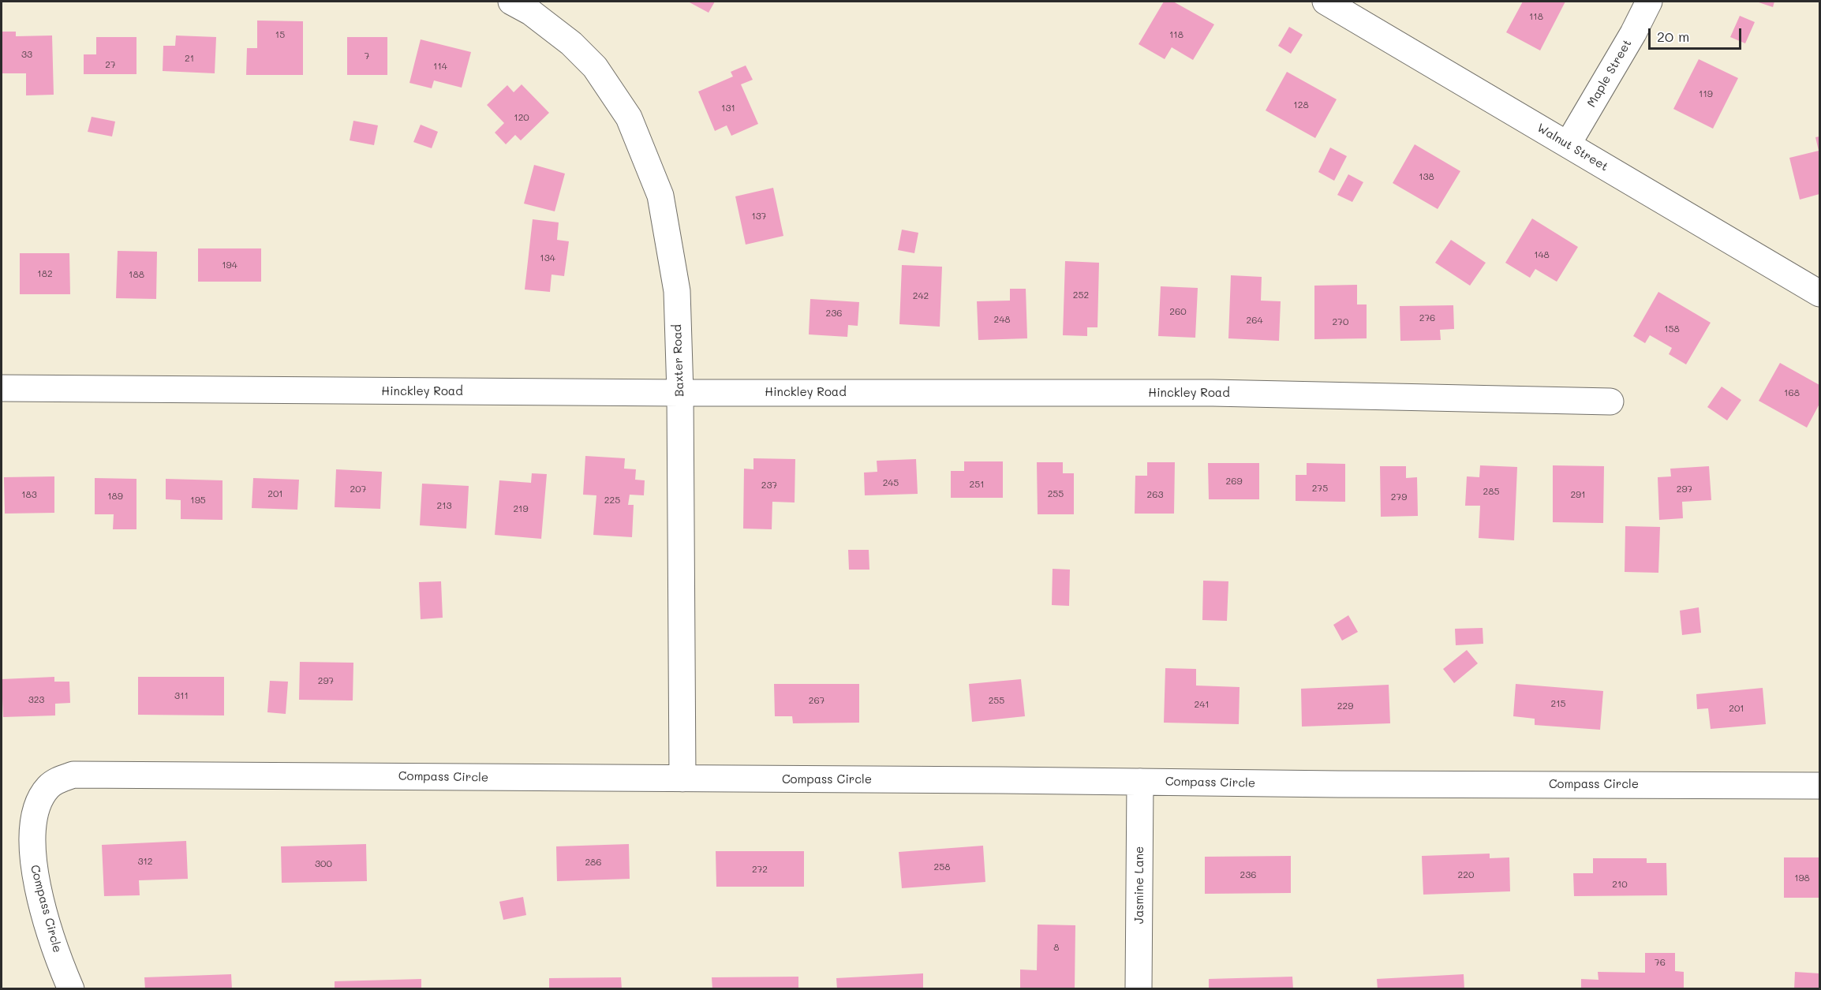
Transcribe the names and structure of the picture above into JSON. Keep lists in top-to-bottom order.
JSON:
{
  "streets": {
    "street": [
      "Maple Street",
      "Walnut Street",
      "Baxter Road",
      "Hinckley Road",
      "Compass Circle",
      "Jasmine Lane"
    ]
  },
  "crossings": [
    ["Maple Street", "Walnut Street"],
    ["Baxter Road", "Hinckley Road"],
    ["Baxter Road", "Compass Circle"],
    ["Compass Circle", "Jasmine Lane"]
  ],
  "house_numbers": [
    "118",
    "15",
    "118",
    "33",
    "7",
    "21",
    "27",
    "114",
    "119",
    "128",
    "131",
    "120",
    "138",
    "137",
    "148",
    "134",
    "194",
    "182",
    "188",
    "252",
    "242",
    "260",
    "236",
    "276",
    "248",
    "264",
    "270",
    "158",
    "168",
    "269",
    "245",
    "251",
    "237",
    "275",
    "207",
    "297",
    "285",
    "201",
    "255",
    "183",
    "263",
    "291",
    "189",
    "279",
    "195",
    "225",
    "213",
    "219",
    "297",
    "311",
    "323",
    "267",
    "255",
    "215",
    "241",
    "229",
    "201",
    "312",
    "286",
    "300",
    "258",
    "272",
    "236",
    "220",
    "198",
    "210",
    "8",
    "76"
  ],
  "scale_bar": "20 m"
}
